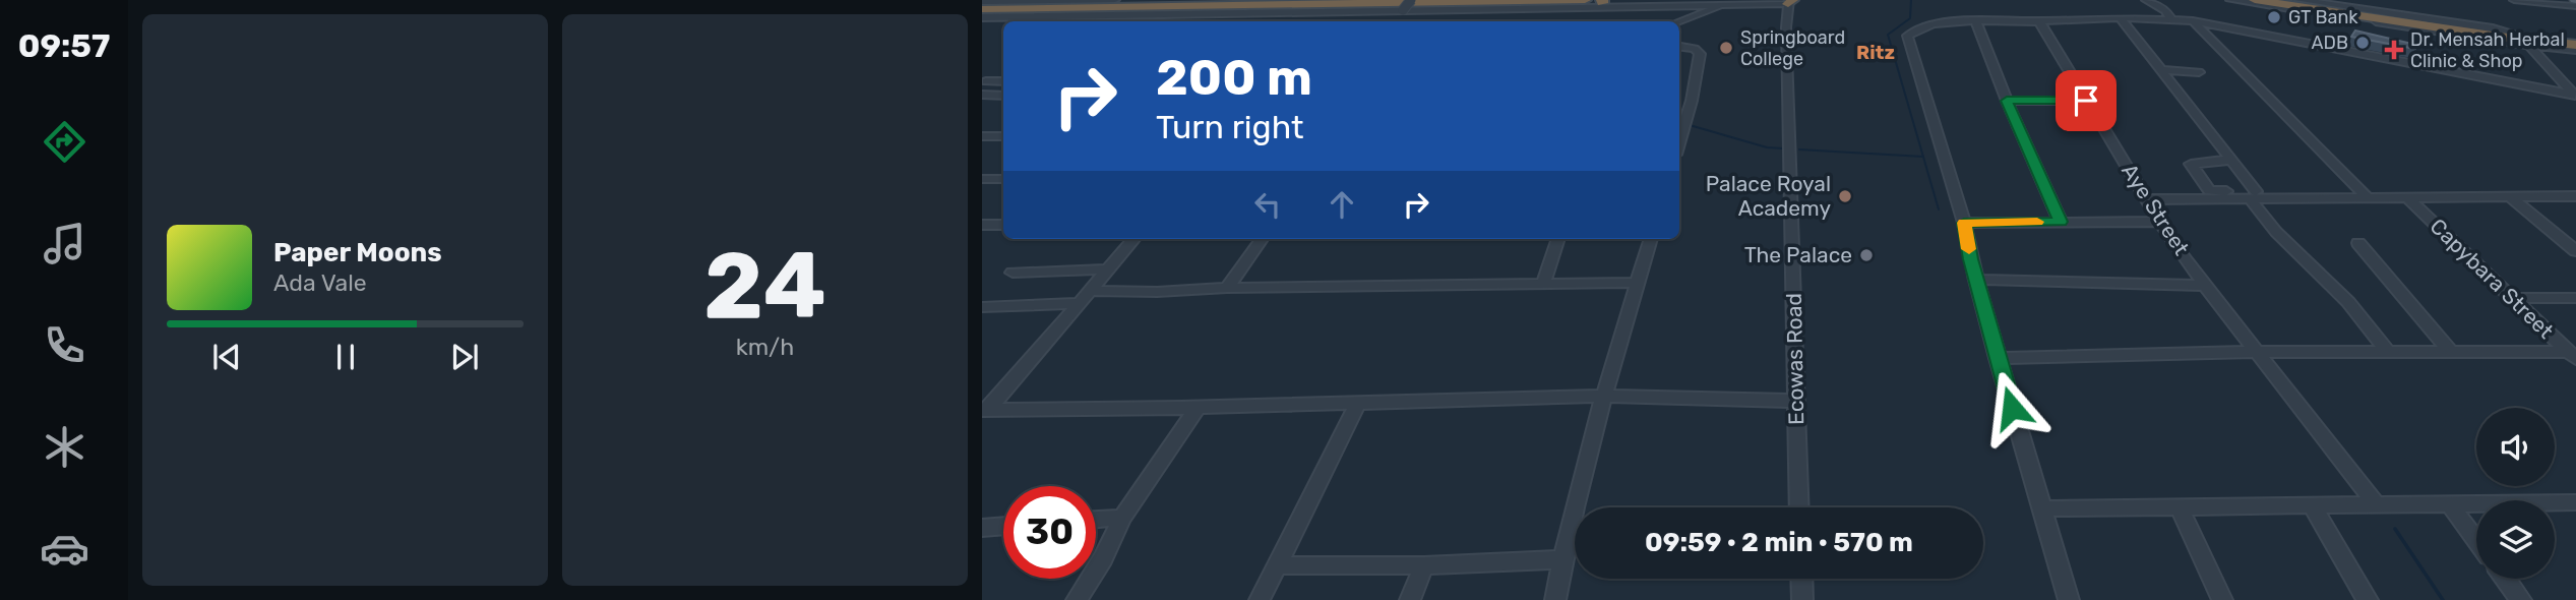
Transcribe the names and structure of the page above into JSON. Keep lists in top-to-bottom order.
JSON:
{
  "streets": {
    "street": ["Aye Street", "Capybara Street", "Ecowas Road"]
  },
  "districts": ["Ritz"],
  "places": {
    "other": [
      "GT Bank",
      "ADB",
      "Springboard College",
      "Palace Royal Academy",
      "The Palace"
    ],
    "health": ["Dr. Mensah Herbal Clinic & Shop"]
  },
  "page": {
    "tabs": "09:57",
    "tile": ["24", "km/h"],
    "turn": ["200 m", "Turn right"],
    "song": ["Paper Moons", "Ada Vale"],
    "limit": "30",
    "trip": "09:59 · 2 min · 570 m"
  }
}
